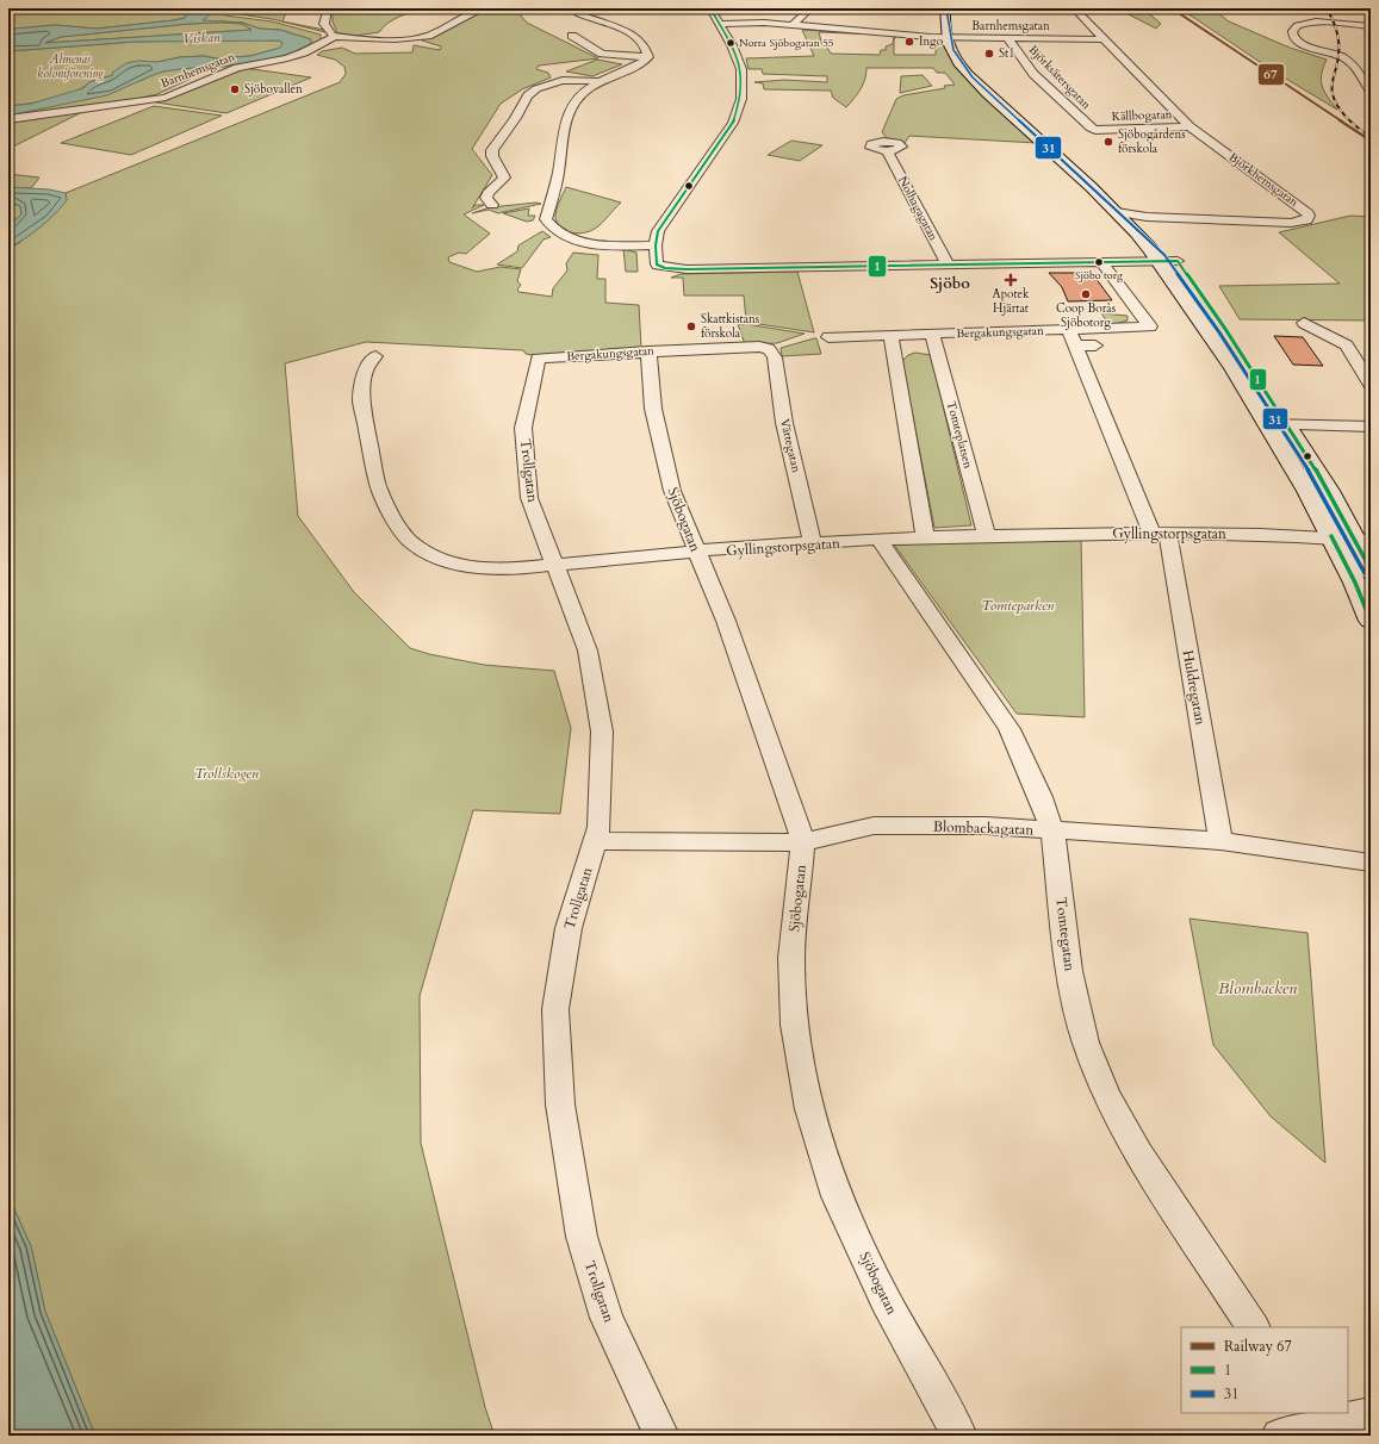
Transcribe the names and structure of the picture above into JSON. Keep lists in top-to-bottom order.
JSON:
{
  "streets": {
    "street": [
      "Barnhemsgatan",
      "Björksätersgatan",
      "Källbogatan",
      "Björkhemsgatan",
      "Nolhagagatan",
      "Bergakungsgatan",
      "Tomteplatsen",
      "Vättegatan",
      "Trollgatan",
      "Sjöbogatan",
      "Gyllingstorpsgatan",
      "Huldregatan",
      "Blombackagatan",
      "Tomtegatan"
    ]
  },
  "crossings": [
    ["Barnhemsgatan", "Björksätersgatan"],
    ["Barnhemsgatan", "Björkhemsgatan"],
    ["Björksätersgatan", "Källbogatan"],
    ["Källbogatan", "Björkhemsgatan"],
    ["Bergakungsgatan", "Tomteplatsen"],
    ["Bergakungsgatan", "Vättegatan"],
    ["Bergakungsgatan", "Trollgatan"],
    ["Bergakungsgatan", "Sjöbogatan"],
    ["Bergakungsgatan", "Huldregatan"],
    ["Tomteplatsen", "Gyllingstorpsgatan"],
    ["Vättegatan", "Gyllingstorpsgatan"],
    ["Trollgatan", "Gyllingstorpsgatan"],
    ["Trollgatan", "Blombackagatan"],
    ["Sjöbogatan", "Gyllingstorpsgatan"],
    ["Sjöbogatan", "Blombackagatan"],
    ["Gyllingstorpsgatan", "Huldregatan"],
    ["Gyllingstorpsgatan", "Tomtegatan"],
    ["Huldregatan", "Blombackagatan"],
    ["Blombackagatan", "Tomtegatan"]
  ],
  "districts": ["Sjöbo"],
  "water": ["Viskan"],
  "parks": [
    "Almenäs koloniförening",
    "Tomteparken",
    "Trollskogen",
    "Blombacken"
  ],
  "places": {
    "other": [
      "Ingo",
      "Norra Sjöbogatan 55",
      "St1",
      "Sjöbovallen",
      "Sjöbogårdens förskola",
      "Sjöbo torg",
      "Coop Borås Sjöbotorg",
      "Skattkistans förskola"
    ],
    "health": ["Apotek Hjärtat"]
  },
  "lines": ["rail line 67", "transit line 1", "transit line 31"],
  "legend": ["Railway 67", "1", "31"]
}
